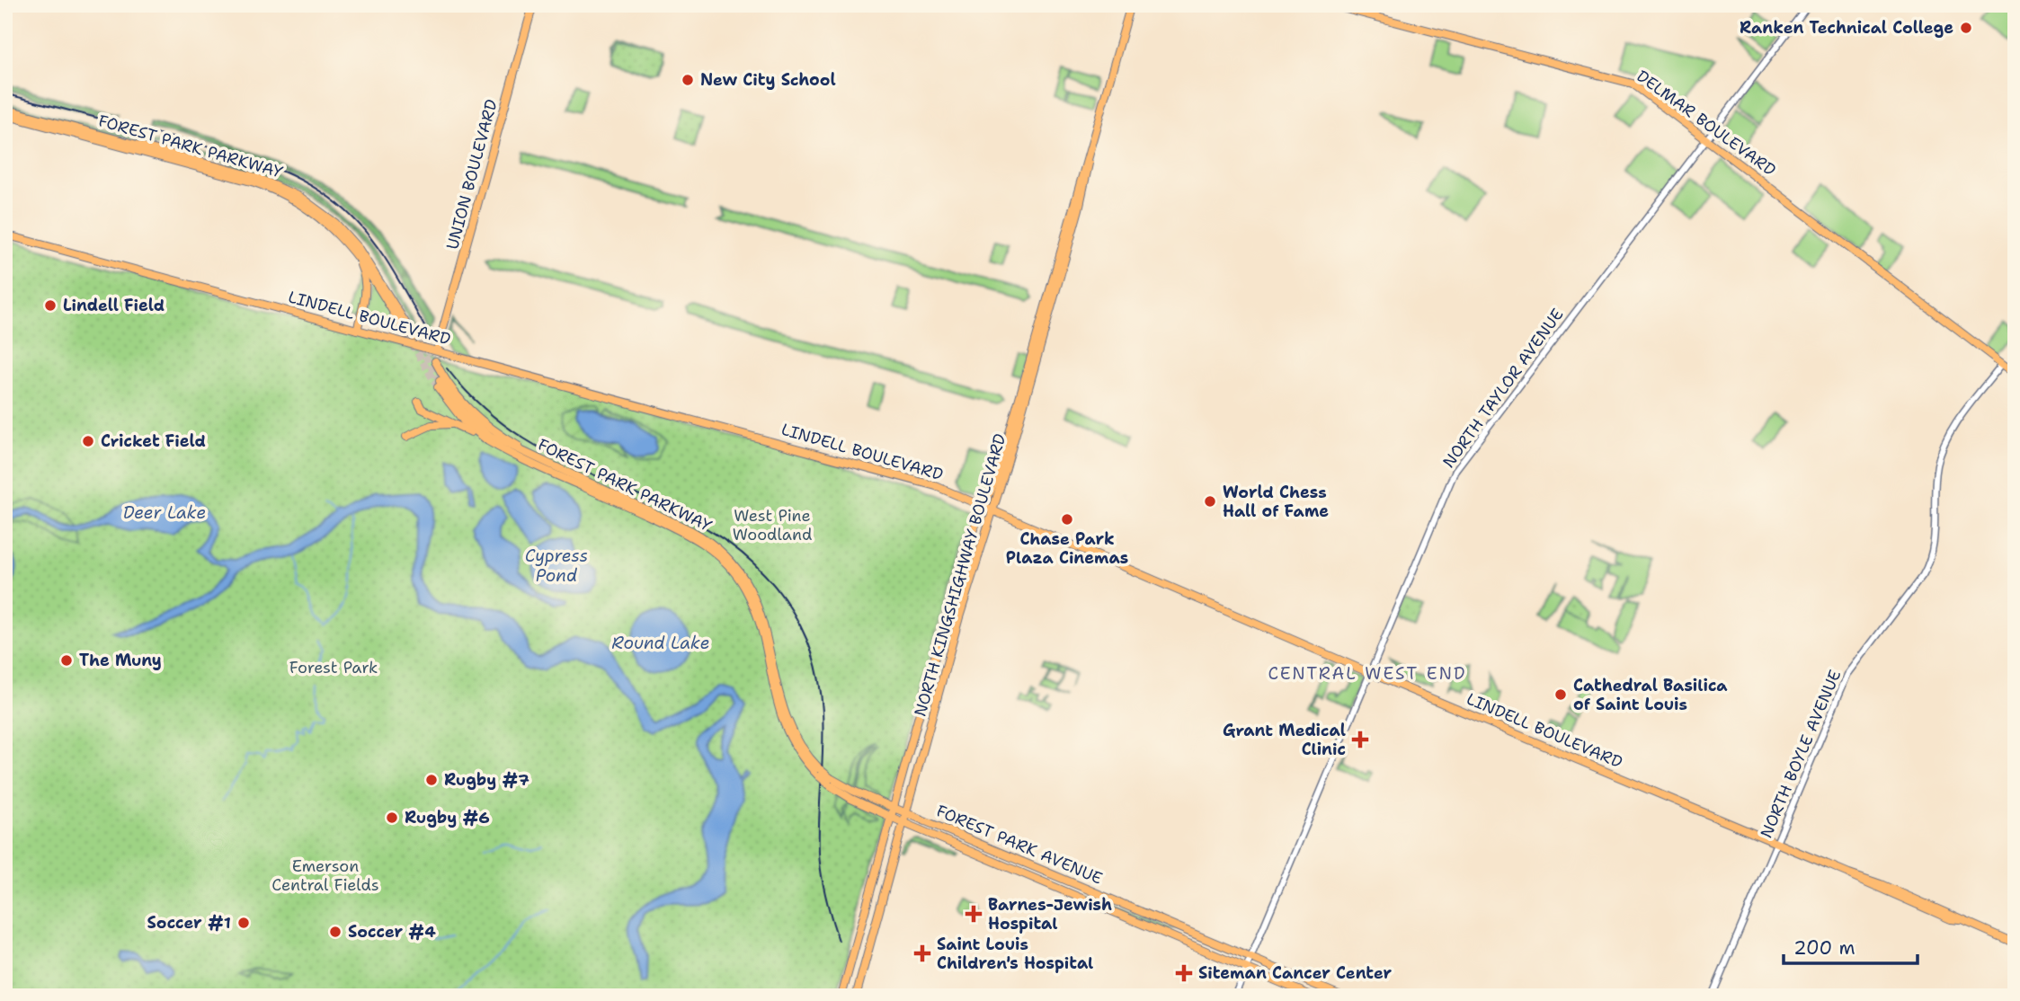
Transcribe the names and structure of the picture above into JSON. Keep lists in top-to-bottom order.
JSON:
{
  "streets": {
    "main road": [
      "DELMAR BOULEVARD",
      "FOREST PARK PARKWAY",
      "UNION BOULEVARD",
      "LINDELL BOULEVARD",
      "NORTH KINGSHIGHWAY BOULEVARD",
      "FOREST PARK AVENUE"
    ],
    "street": ["NORTH TAYLOR AVENUE", "NORTH BOYLE AVENUE"]
  },
  "crossings": [
    ["DELMAR BOULEVARD", "NORTH TAYLOR AVENUE"],
    ["DELMAR BOULEVARD", "NORTH BOYLE AVENUE"],
    ["FOREST PARK PARKWAY", "NORTH KINGSHIGHWAY BOULEVARD"],
    ["FOREST PARK PARKWAY", "FOREST PARK AVENUE"],
    ["UNION BOULEVARD", "LINDELL BOULEVARD"],
    ["LINDELL BOULEVARD", "NORTH TAYLOR AVENUE"],
    ["LINDELL BOULEVARD", "NORTH KINGSHIGHWAY BOULEVARD"],
    ["LINDELL BOULEVARD", "NORTH BOYLE AVENUE"],
    ["NORTH TAYLOR AVENUE", "FOREST PARK AVENUE"],
    ["NORTH KINGSHIGHWAY BOULEVARD", "FOREST PARK AVENUE"]
  ],
  "districts": ["CENTRAL WEST END"],
  "water": ["Deer Lake", "Cypress Pond", "Round Lake"],
  "parks": ["West Pine Woodland", "Forest Park", "Emerson Central Fields"],
  "places": {
    "other": [
      "Ranken Technical College",
      "New City School",
      "Lindell Field",
      "Cricket Field",
      "World Chess Hall of Fame",
      "Chase Park Plaza Cinemas",
      "The Muny",
      "Cathedral Basilica of Saint Louis",
      "Rugby #7",
      "Rugby #6",
      "Soccer #1",
      "Soccer #4"
    ],
    "health": [
      "Grant Medical Clinic",
      "Barnes-Jewish Hospital",
      "Saint Louis Children's Hospital",
      "Siteman Cancer Center"
    ]
  },
  "scale_bar": "200 m"
}
